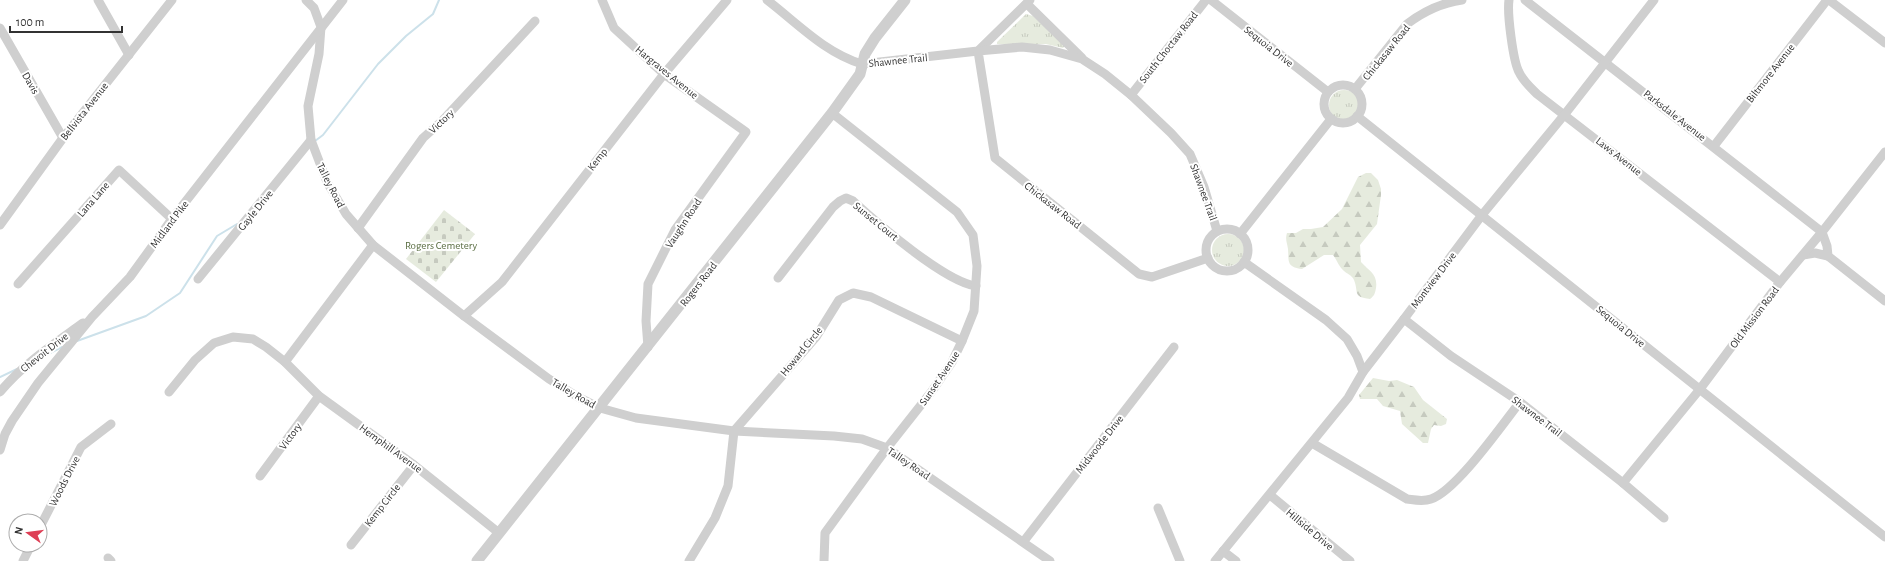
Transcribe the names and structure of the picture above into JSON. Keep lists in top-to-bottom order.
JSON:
{
  "streets": {
    "street": [
      "Sequoia Drive",
      "South Choctaw Road",
      "Chickasaw Road",
      "Shawnee Trail",
      "Hargraves Avenue",
      "Biltmore Avenue",
      "Davis",
      "Bellvista Avenue",
      "Parksdale Avenue",
      "Victory",
      "Laws Avenue",
      "Kemp",
      "Talley Road",
      "Lana Lane",
      "Gayle Drive",
      "Sunset Court",
      "Vaughn Road",
      "Midland Pike",
      "Montview Drive",
      "Rogers Road",
      "Old Mission Road",
      "Howard Circle",
      "Chevoit Drive",
      "Sunset Avenue",
      "Midwoode Drive",
      "Hemphill Avenue",
      "Woods Drive",
      "Kemp Circle",
      "Hillside Drive"
    ]
  },
  "crossings": [
    ["Sequoia Drive", "Chickasaw Road"],
    ["Sequoia Drive", "Montview Drive"],
    ["Sequoia Drive", "Old Mission Road"],
    ["South Choctaw Road", "Shawnee Trail"],
    ["Chickasaw Road", "Shawnee Trail"],
    ["Shawnee Trail", "Montview Drive"],
    ["Shawnee Trail", "Rogers Road"],
    ["Shawnee Trail", "Old Mission Road"],
    ["Hargraves Avenue", "Kemp"],
    ["Hargraves Avenue", "Vaughn Road"],
    ["Biltmore Avenue", "Parksdale Avenue"],
    ["Davis", "Bellvista Avenue"],
    ["Parksdale Avenue", "Montview Drive"],
    ["Parksdale Avenue", "Old Mission Road"],
    ["Victory", "Talley Road"],
    ["Victory", "Hemphill Avenue"],
    ["Laws Avenue", "Montview Drive"],
    ["Laws Avenue", "Old Mission Road"],
    ["Kemp", "Talley Road"],
    ["Talley Road", "Gayle Drive"],
    ["Talley Road", "Midland Pike"],
    ["Talley Road", "Rogers Road"],
    ["Talley Road", "Howard Circle"],
    ["Talley Road", "Sunset Avenue"],
    ["Talley Road", "Midwoode Drive"],
    ["Lana Lane", "Midland Pike"],
    ["Sunset Court", "Sunset Avenue"],
    ["Vaughn Road", "Rogers Road"],
    ["Midland Pike", "Chevoit Drive"],
    ["Montview Drive", "Hillside Drive"],
    ["Rogers Road", "Sunset Avenue"],
    ["Rogers Road", "Hemphill Avenue"],
    ["Howard Circle", "Sunset Avenue"],
    ["Hemphill Avenue", "Kemp Circle"]
  ],
  "parks": ["Rogers Cemetery"],
  "scale_bar": "100 m",
  "north": "left"
}
